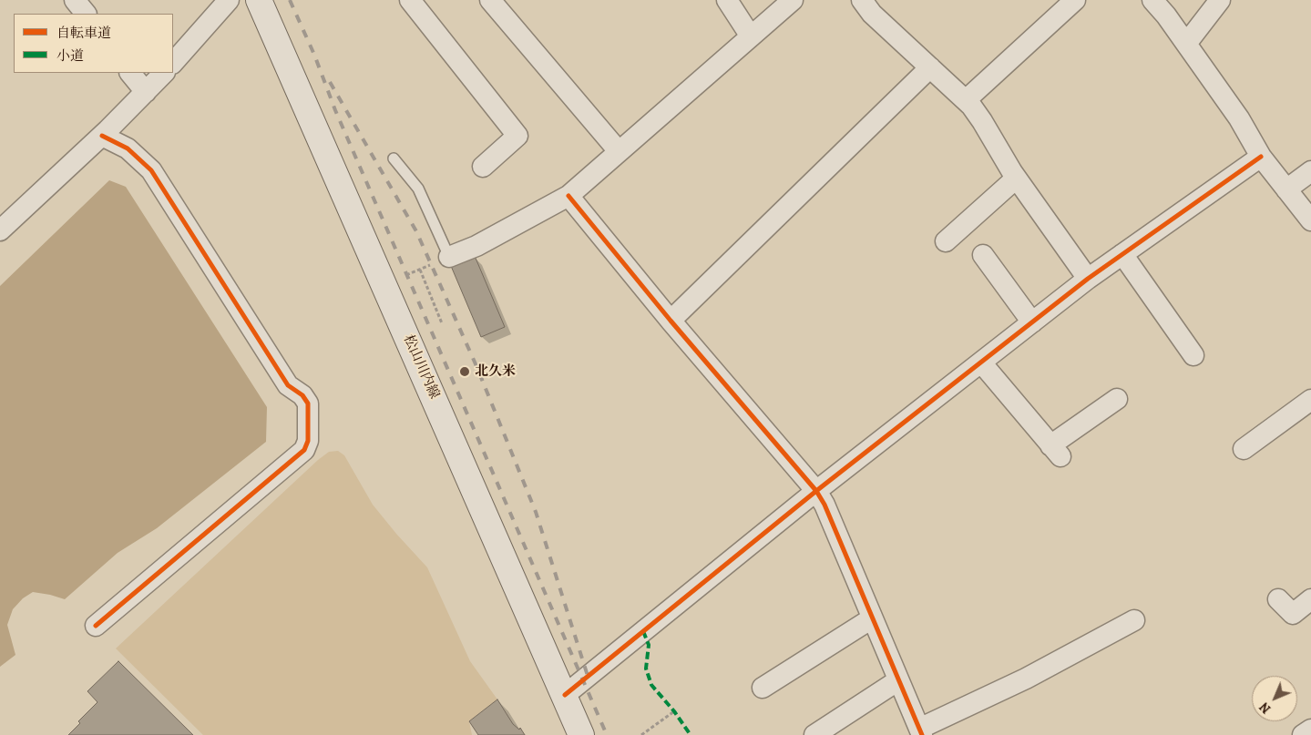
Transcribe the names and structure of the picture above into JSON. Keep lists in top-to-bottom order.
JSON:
{
  "streets": {
    "main road": ["松山川内線"]
  },
  "places": ["北久米"],
  "legend": ["自転車道", "小道"],
  "north": "bottom left"
}
